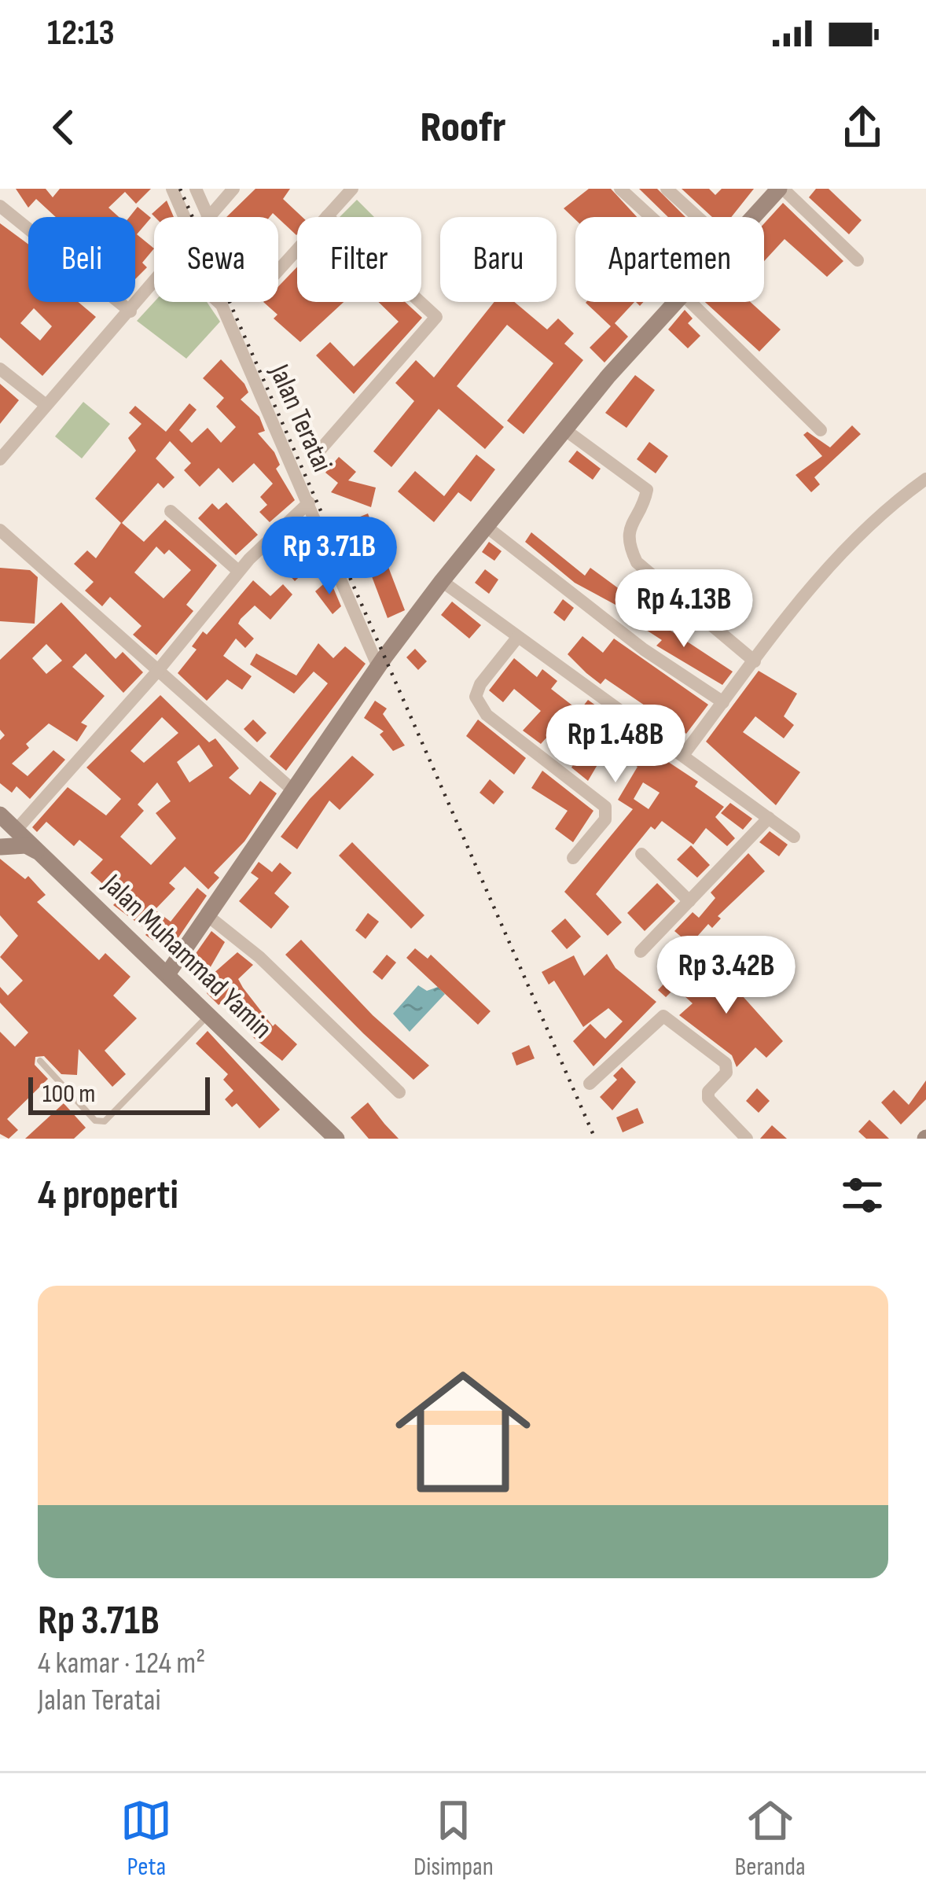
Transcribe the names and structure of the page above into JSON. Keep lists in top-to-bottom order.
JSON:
{
  "streets": {
    "street": ["Jalan Teratai", "Jalan Muhammad Yamin"]
  },
  "scale_bar": "100 m",
  "page": {
    "status": "12:13",
    "header": "Roofr",
    "chip": [
      "Beli",
      "Sewa",
      "Filter",
      "Baru",
      "Apartemen"
    ],
    "price": [
      "Rp 3.71B",
      "Rp 4.13B",
      "Rp 1.48B",
      "Rp 3.42B"
    ],
    "scale": "100 m",
    "heading": "4 properti",
    "list": [
      {
        "name": "Rp 3.71B",
        "note": "4 kamar · 124 m² · Jalan Teratai"
      }
    ],
    "tabs": ["Peta", "Disimpan", "Beranda"]
  }
}
